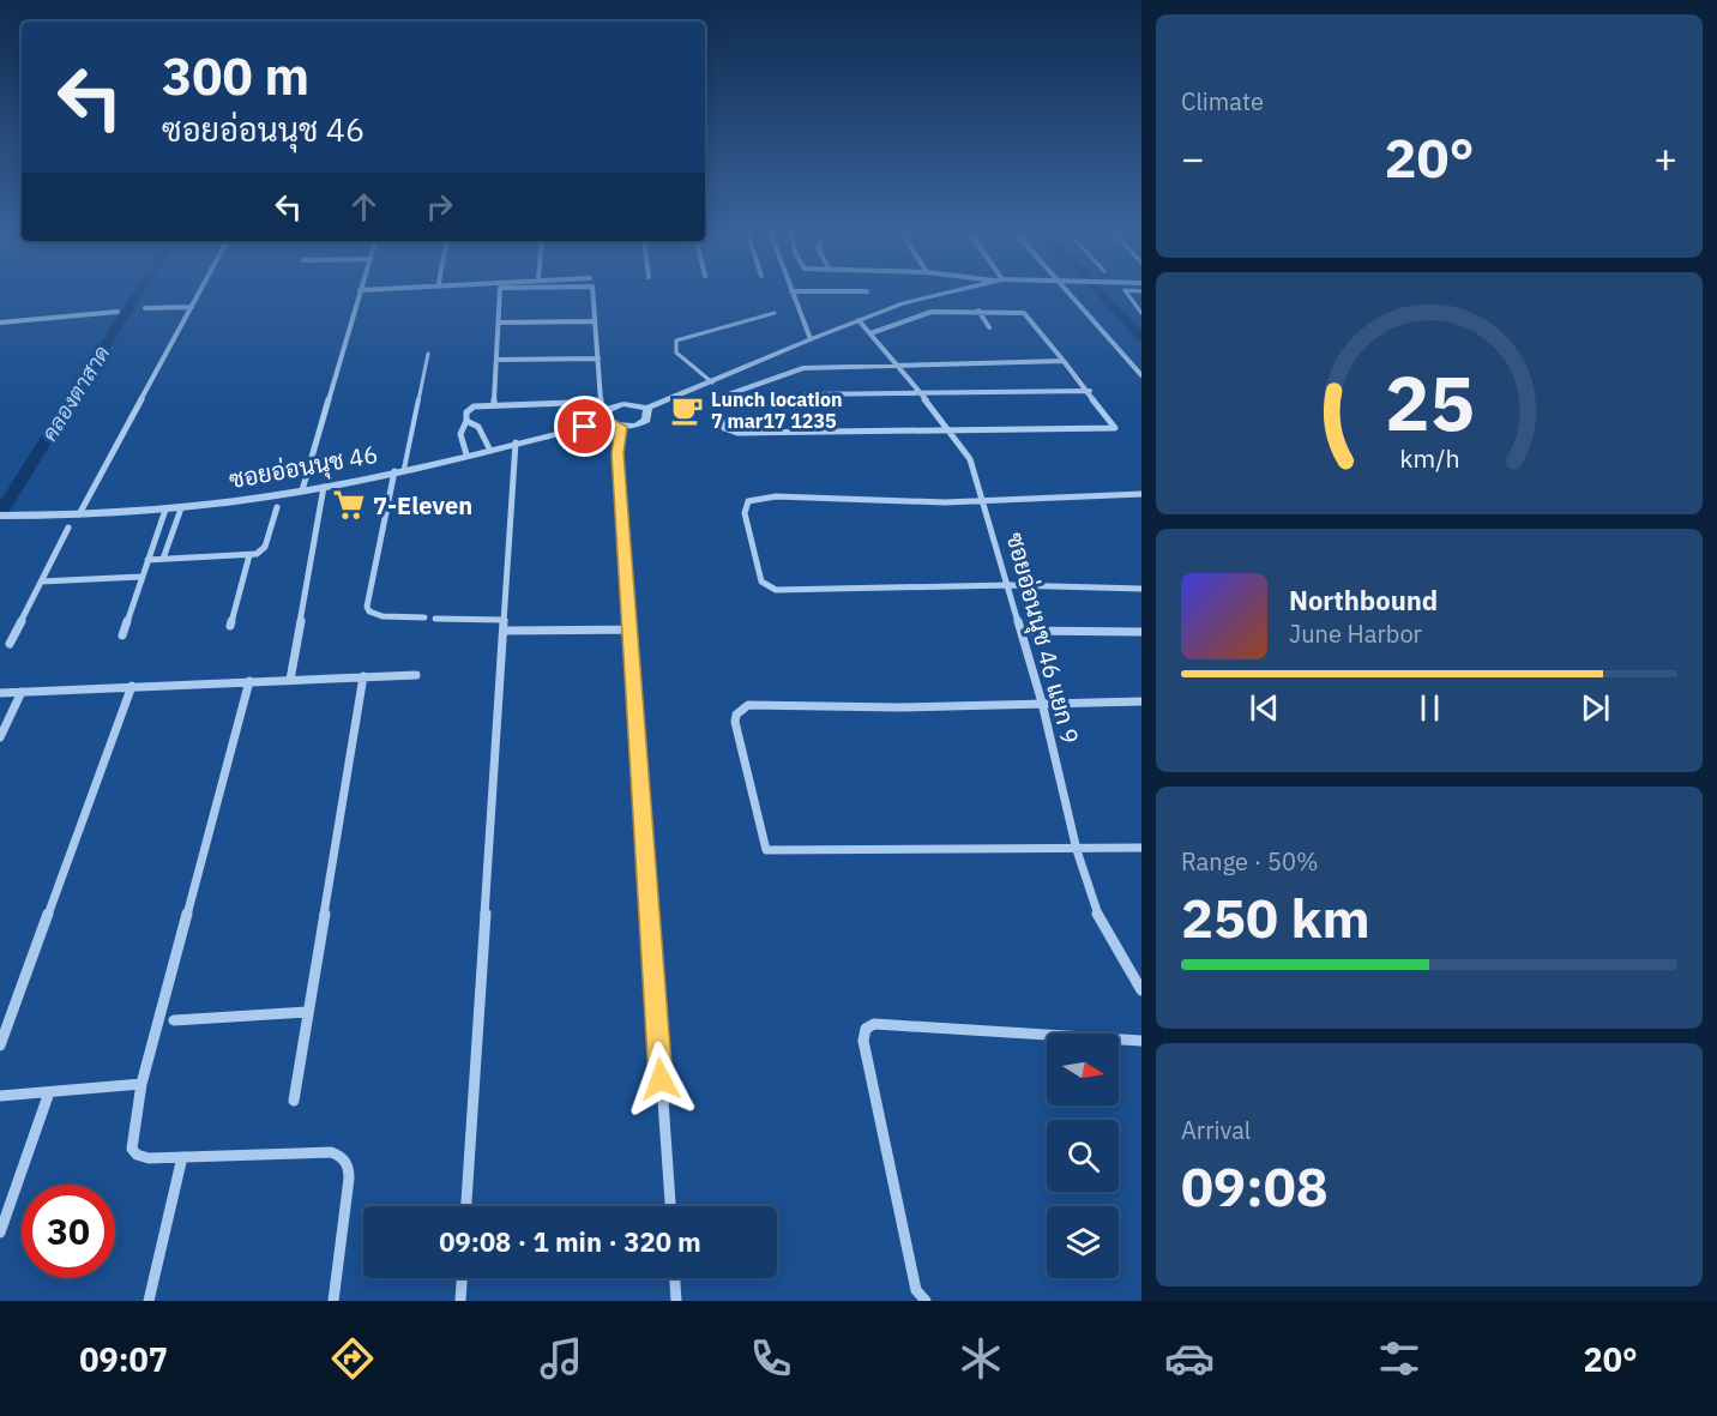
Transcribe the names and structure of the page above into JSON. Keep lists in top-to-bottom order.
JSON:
{
  "streets": {
    "street": ["ซอยอ่อนนุช 46", "ซอยอ่อนนุช 46 แยก 9"]
  },
  "water": ["คลองตาสาด"],
  "places": {
    "cafe": ["Lunch location 7 mar17 1235"],
    "supermarket": ["7-Eleven"]
  },
  "north": "right",
  "page": {
    "tile": [
      "Climate",
      ["Range · 50%", "250 km"],
      ["Arrival", "09:08"]
    ],
    "turn": ["300 m", "ซอยอ่อนนุช 46"],
    "heat": ["−", "20°", "+"],
    "song": ["Northbound", "June Harbor"],
    "limit": "30",
    "trip": "09:08 · 1 min · 320 m",
    "tabs": ["09:07", "20°"],
    "gauge": ["25", "km/h"]
  }
}
